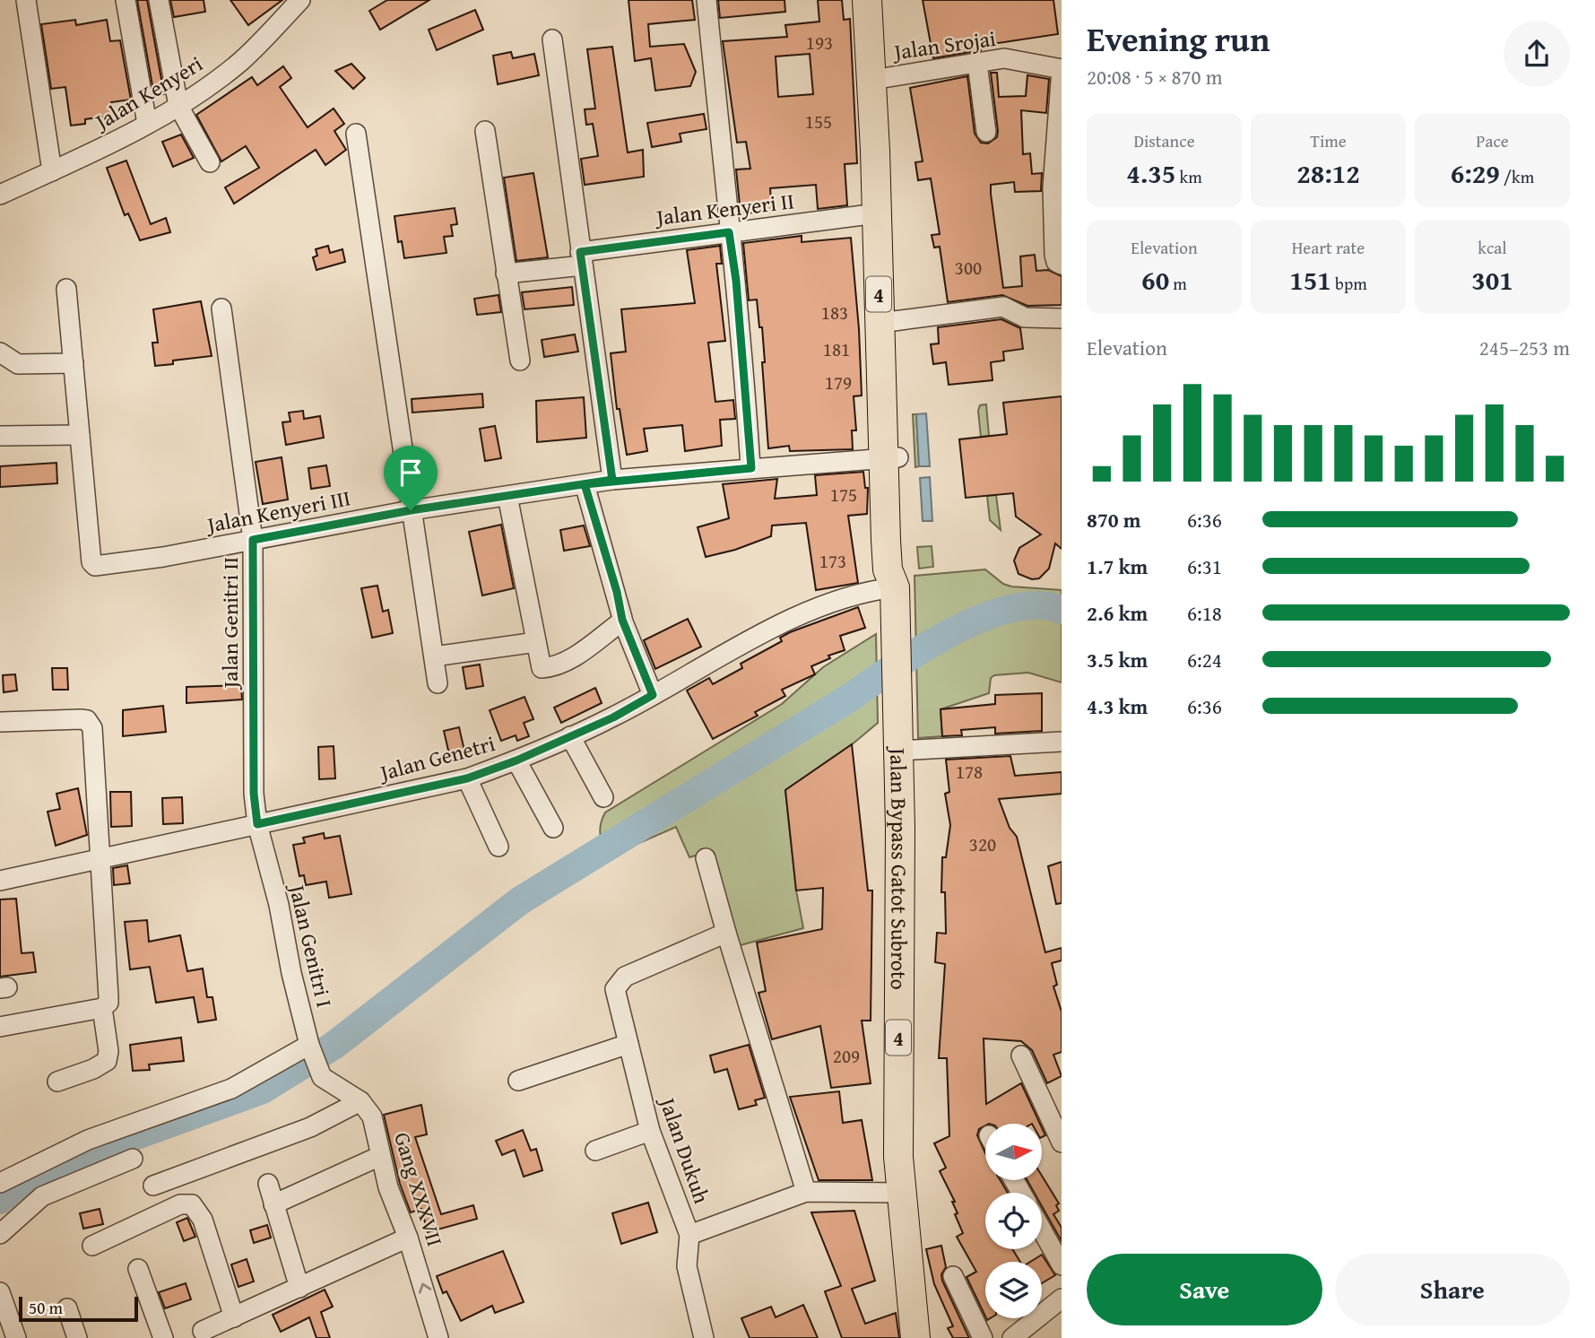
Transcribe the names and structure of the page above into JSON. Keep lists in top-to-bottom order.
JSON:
{
  "streets": {
    "highway": ["4", "Jalan Bypass Gatot Subroto"],
    "street": [
      "Jalan Srojai",
      "Jalan Kenyeri",
      "Jalan Kenyeri II",
      "Jalan Kenyeri III",
      "Jalan Genitri II",
      "Jalan Genetri",
      "Jalan Genitri I",
      "Jalan Dukuh",
      "Gang XXXVII"
    ]
  },
  "crossings": [
    ["Jalan Srojai", "Jalan Bypass Gatot Subroto"],
    ["Jalan Kenyeri II", "Jalan Bypass Gatot Subroto"],
    ["Jalan Kenyeri III", "Jalan Genitri II"],
    ["Jalan Kenyeri III", "Jalan Bypass Gatot Subroto"],
    ["Jalan Genitri II", "Jalan Genetri"],
    ["Jalan Genitri II", "Jalan Genitri I"],
    ["Jalan Genetri", "Jalan Bypass Gatot Subroto"],
    ["Jalan Genetri", "Jalan Genitri I"],
    ["Jalan Bypass Gatot Subroto", "Jalan Dukuh"],
    ["Jalan Genitri I", "Gang XXXVII"]
  ],
  "one_way": ["Gang XXXVII"],
  "house_numbers": [
    "193",
    "155",
    "300",
    "183",
    "181",
    "179",
    "175",
    "173",
    "178",
    "320",
    "209"
  ],
  "scale_bar": "50 m",
  "north": "right",
  "page": {
    "heading": ["Evening run", "20:08 · 5 × 870 m"],
    "stats": [
      ["Distance", "4.35 km"],
      ["Time", "28:12"],
      ["Pace", "6:29 /km"],
      ["Elevation", "60 m"],
      ["Heart rate", "151 bpm"],
      ["kcal", "301"]
    ],
    "chart": ["Elevation", "245–253 m"],
    "list": [
      {
        "name": "870 m",
        "note": "6:36"
      },
      {
        "name": "1.7 km",
        "note": "6:31"
      },
      {
        "name": "2.6 km",
        "note": "6:18"
      },
      {
        "name": "3.5 km",
        "note": "6:24"
      },
      {
        "name": "4.3 km",
        "note": "6:36"
      }
    ],
    "buttons": ["Save", "Share"],
    "scale": "50 m"
  }
}
